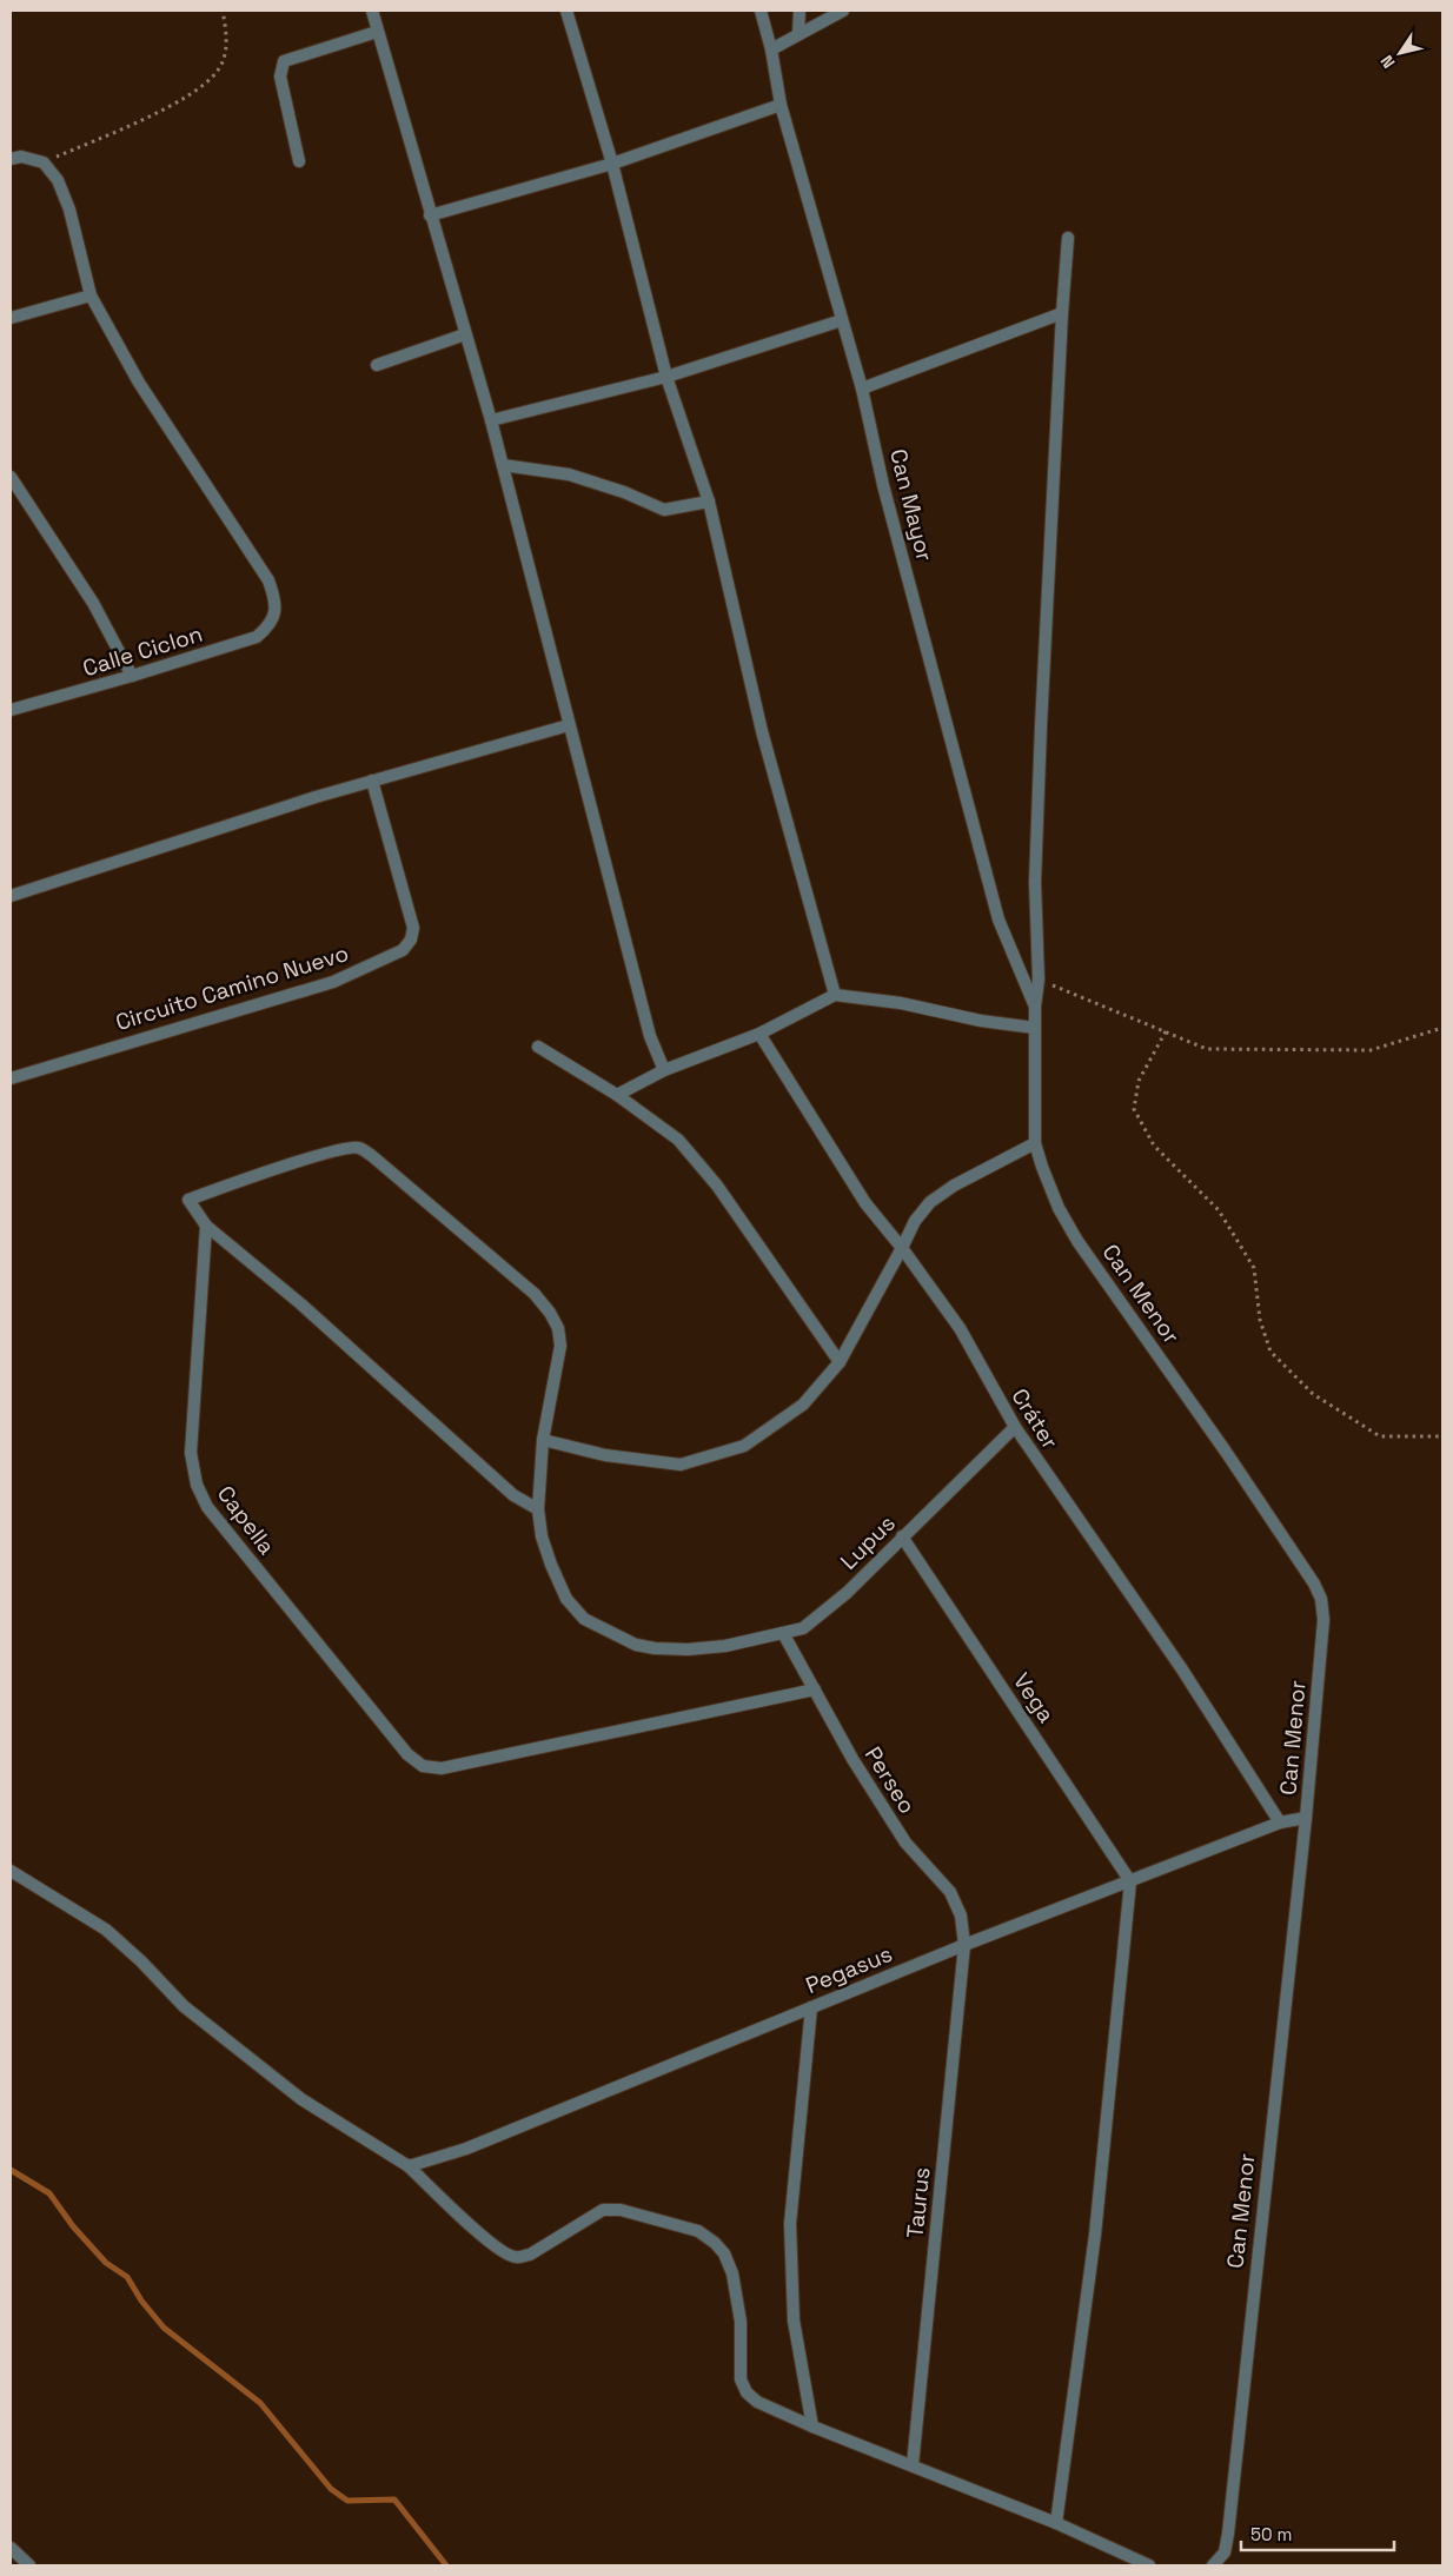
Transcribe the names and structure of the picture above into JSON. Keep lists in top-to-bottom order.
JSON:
{
  "streets": {
    "street": [
      "Can Mayor",
      "Calle Ciclon",
      "Circuito Camino Nuevo",
      "Can Menor",
      "Cráter",
      "Capella",
      "Lupus",
      "Vega",
      "Perseo",
      "Pegasus",
      "Taurus"
    ]
  },
  "crossings": [
    ["Can Mayor", "Can Menor"],
    ["Can Menor", "Pegasus"],
    ["Cráter", "Lupus"],
    ["Cráter", "Pegasus"],
    ["Capella", "Lupus"],
    ["Capella", "Perseo"],
    ["Lupus", "Vega"],
    ["Lupus", "Perseo"],
    ["Vega", "Pegasus"],
    ["Perseo", "Pegasus"],
    ["Perseo", "Taurus"],
    ["Pegasus", "Taurus"]
  ],
  "scale_bar": "50 m",
  "north": "bottom left"
}
